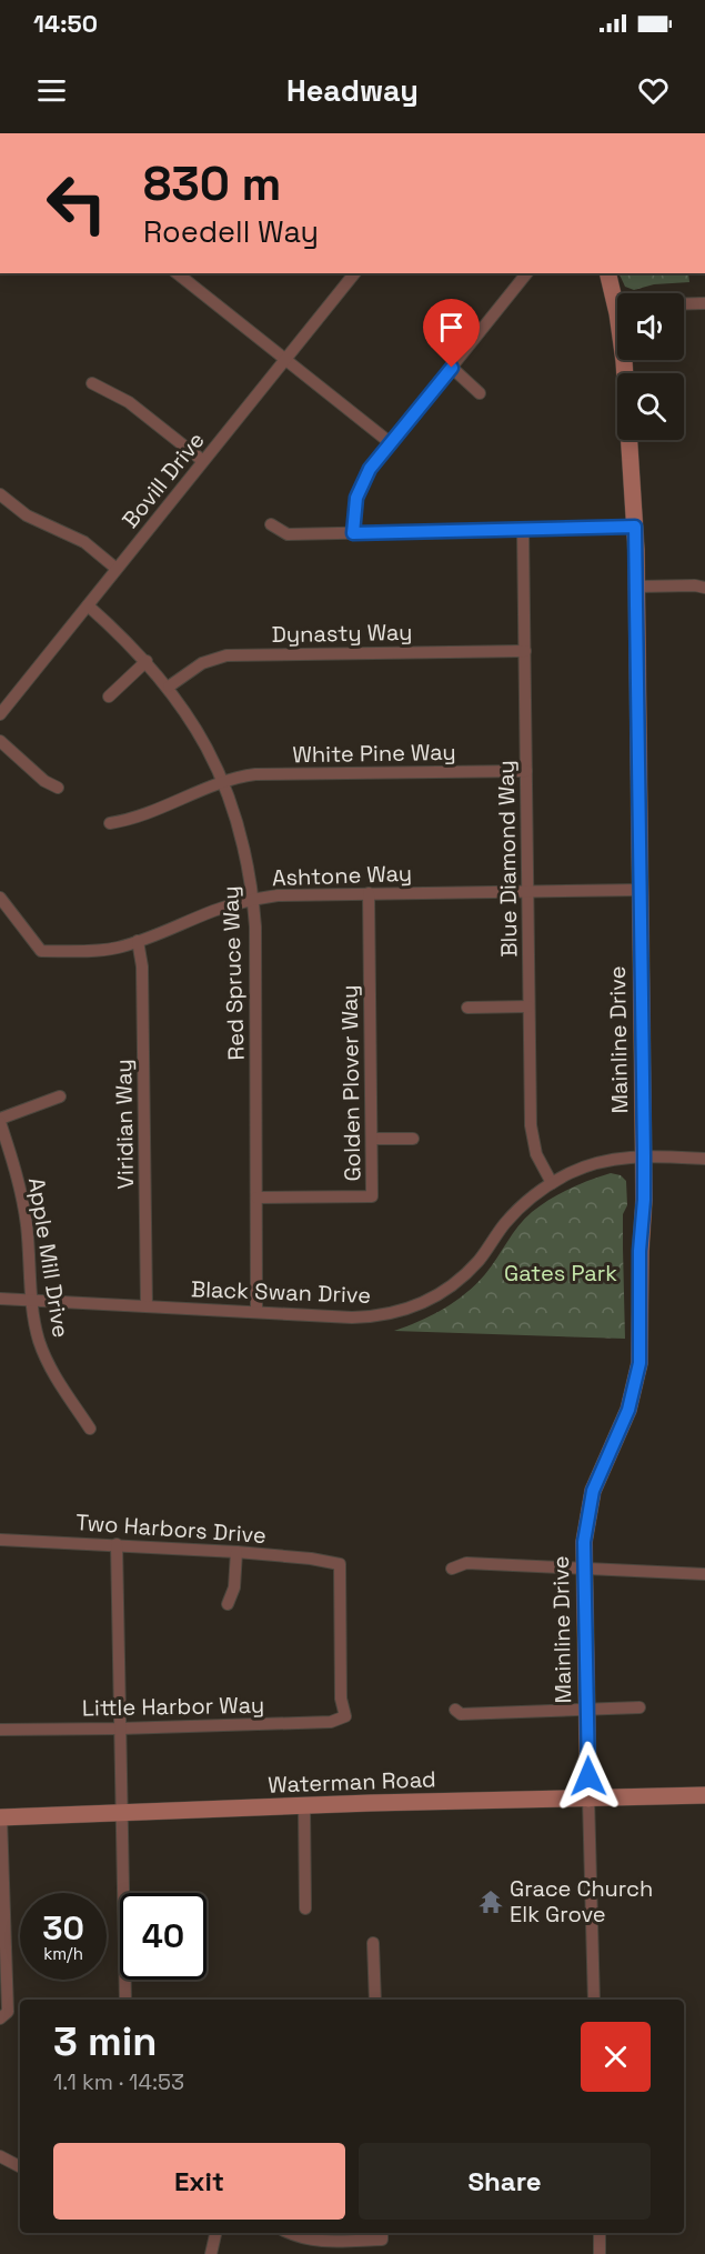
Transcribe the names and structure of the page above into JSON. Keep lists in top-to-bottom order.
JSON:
{
  "streets": {
    "street": [
      "Bovill Drive",
      "Dynasty Way",
      "White Pine Way",
      "Blue Diamond Way",
      "Ashtone Way",
      "Red Spruce Way",
      "Mainline Drive",
      "Golden Plover Way",
      "Viridian Way",
      "Apple Mill Drive",
      "Black Swan Drive",
      "Two Harbors Drive",
      "Little Harbor Way",
      "Waterman Road"
    ]
  },
  "crossings": [
    ["Bovill Drive", "Red Spruce Way"],
    ["Dynasty Way", "Blue Diamond Way"],
    ["Dynasty Way", "Red Spruce Way"],
    ["White Pine Way", "Blue Diamond Way"],
    ["White Pine Way", "Red Spruce Way"],
    ["Blue Diamond Way", "Ashtone Way"],
    ["Blue Diamond Way", "Black Swan Drive"],
    ["Ashtone Way", "Red Spruce Way"],
    ["Ashtone Way", "Mainline Drive"],
    ["Ashtone Way", "Golden Plover Way"],
    ["Ashtone Way", "Viridian Way"],
    ["Red Spruce Way", "Golden Plover Way"],
    ["Red Spruce Way", "Black Swan Drive"],
    ["Mainline Drive", "Black Swan Drive"],
    ["Mainline Drive", "Waterman Road"],
    ["Viridian Way", "Black Swan Drive"],
    ["Apple Mill Drive", "Black Swan Drive"],
    ["Two Harbors Drive", "Little Harbor Way"]
  ],
  "parks": ["Gates Park"],
  "places": {
    "temple": ["Grace Church Elk Grove"]
  },
  "page": {
    "status": "14:50",
    "header": "Headway",
    "turn": ["830 m", "Roedell Way"],
    "speed": "30 km/h",
    "limit": "40",
    "heading": ["3 min", "1.1 km · 14:53"],
    "buttons": ["Exit", "Share"]
  }
}
